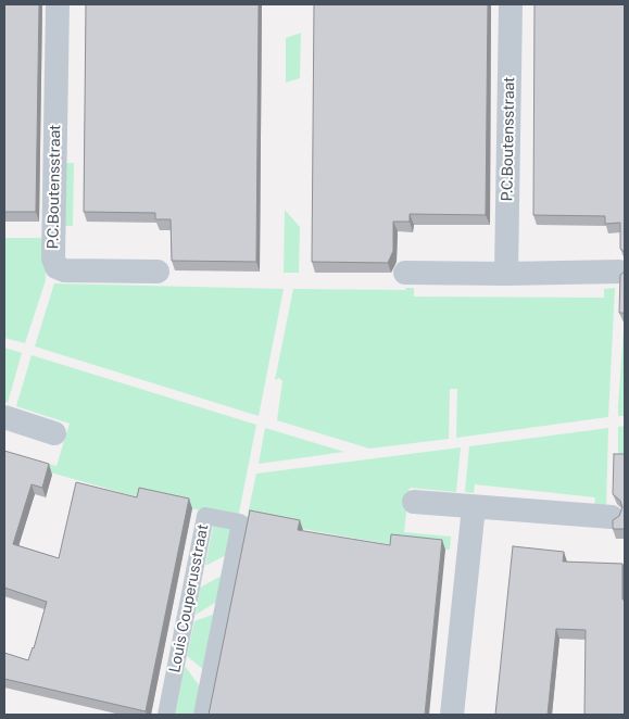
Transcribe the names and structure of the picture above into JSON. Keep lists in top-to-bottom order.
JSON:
{
  "streets": {
    "street": ["P.C.Boutensstraat", "Louis Couperusstraat"]
  }
}
